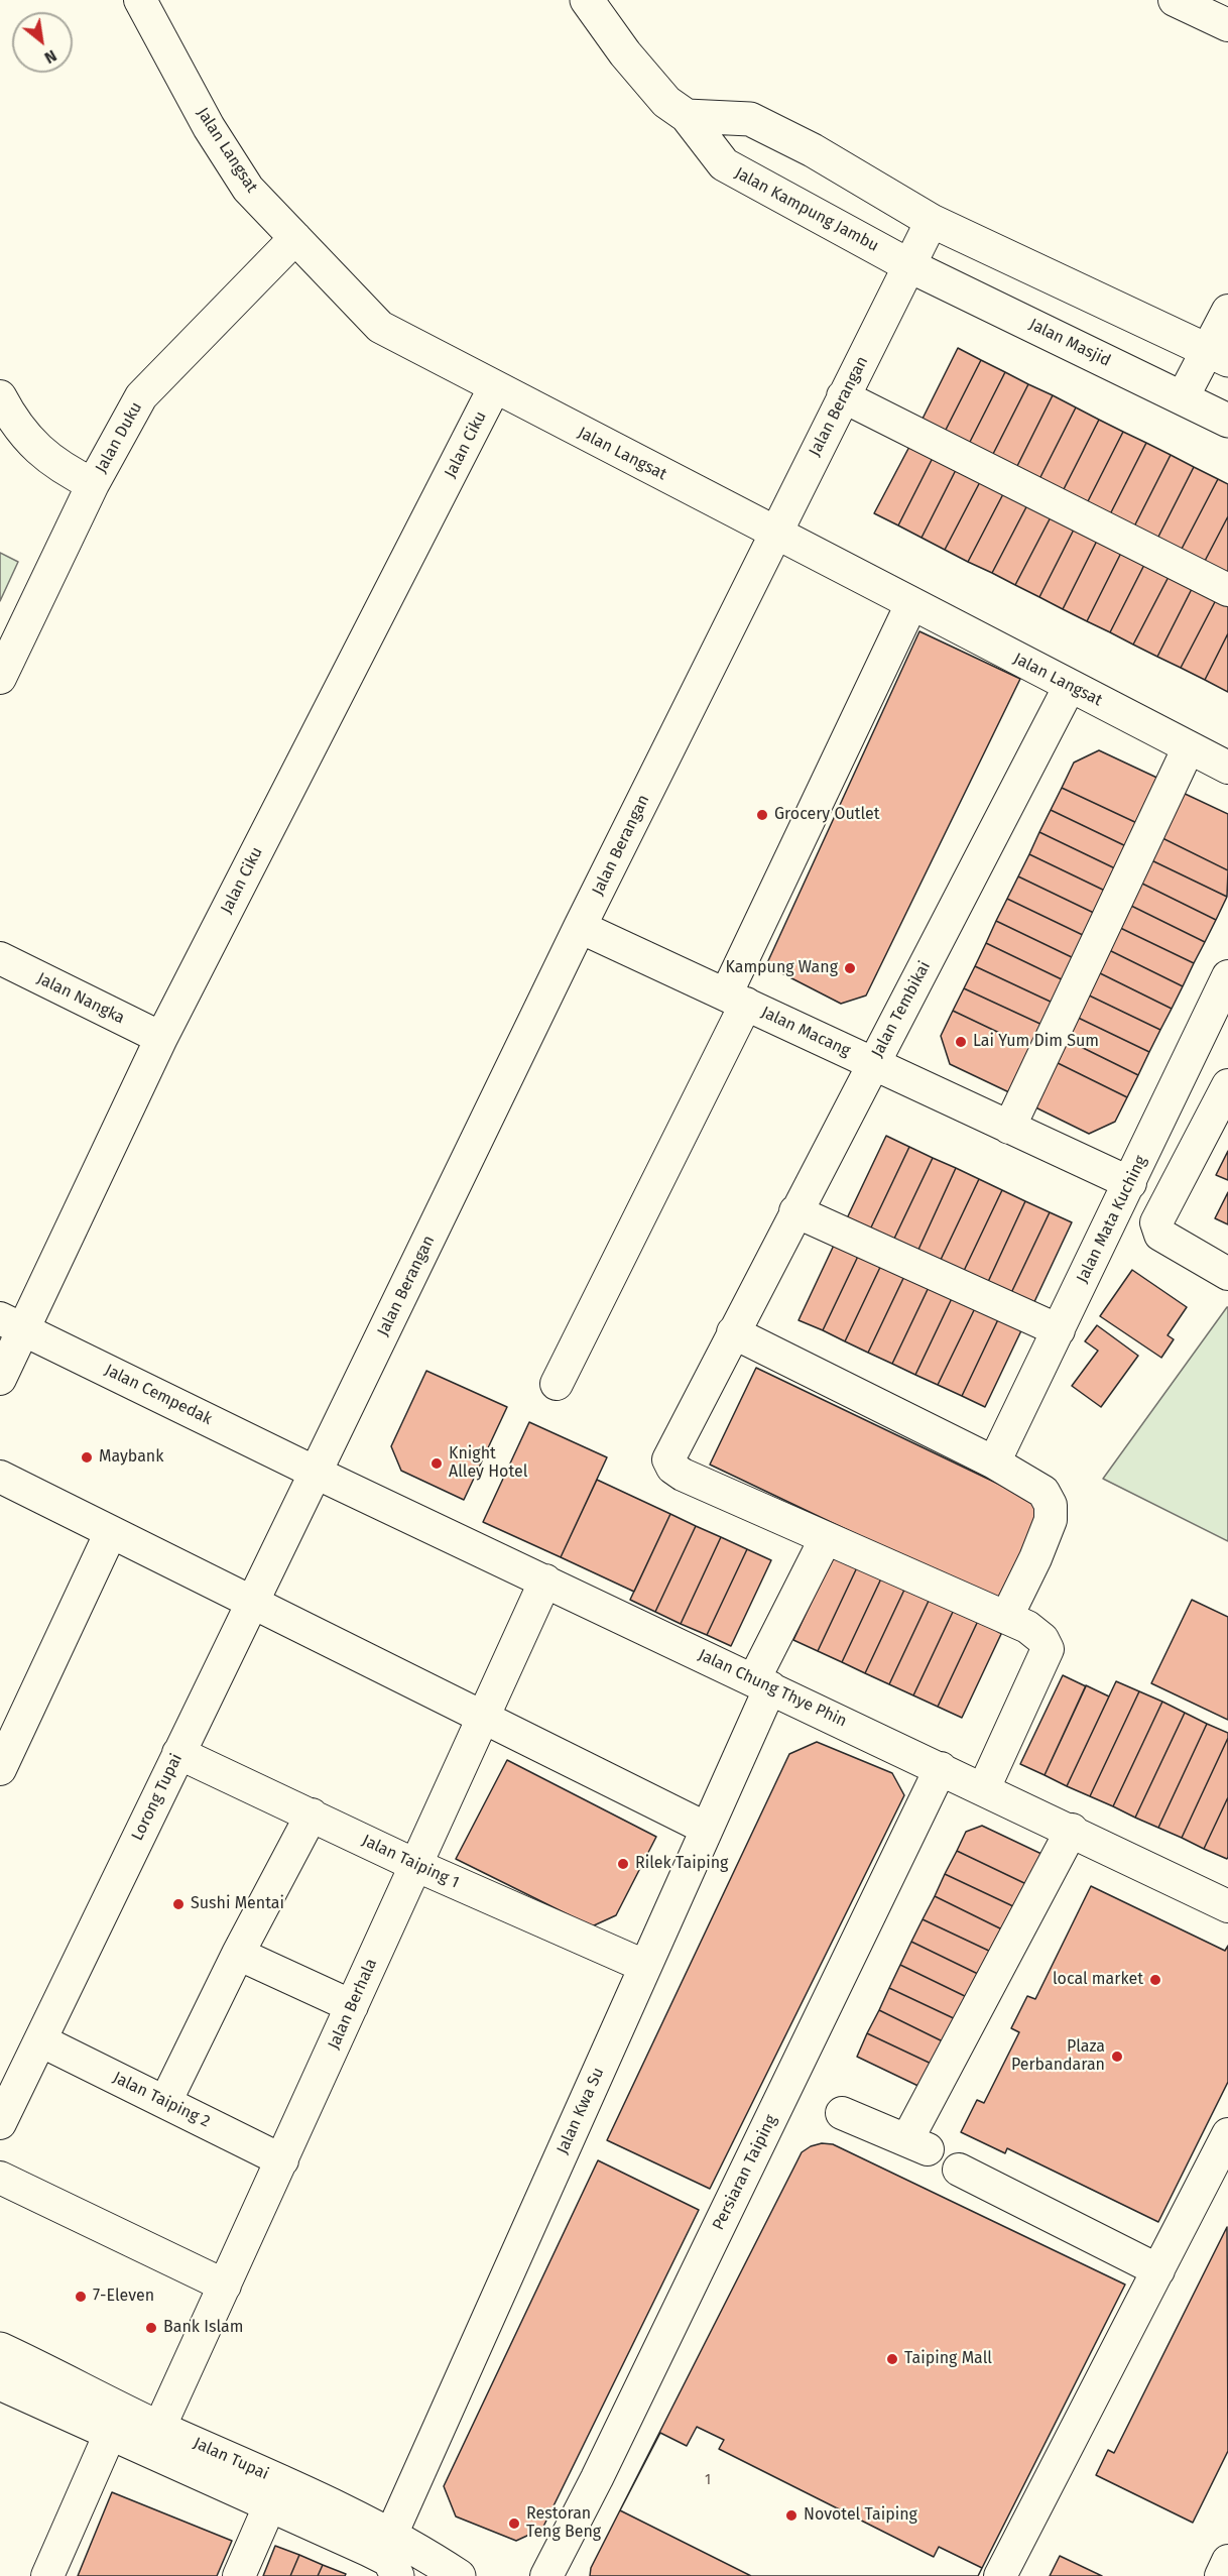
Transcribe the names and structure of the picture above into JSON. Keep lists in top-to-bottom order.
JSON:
{
  "streets": {
    "main road": ["Jalan Kampung Jambu", "Jalan Masjid", "Jalan Tupai"],
    "street": [
      "Jalan Langsat",
      "Jalan Berangan",
      "Jalan Duku",
      "Jalan Ciku",
      "Jalan Nangka",
      "Jalan Tembikai",
      "Jalan Macang",
      "Jalan Mata Kuching",
      "Jalan Cempedak",
      "Jalan Chung Thye Phin",
      "Lorong Tupai",
      "Jalan Taiping 1",
      "Jalan Berhala",
      "Jalan Taiping 2",
      "Jalan Kwa Su",
      "Persiaran Taiping"
    ]
  },
  "crossings": [
    ["Jalan Langsat", "Jalan Berangan"],
    ["Jalan Langsat", "Jalan Duku"],
    ["Jalan Langsat", "Jalan Ciku"],
    ["Jalan Langsat", "Jalan Tembikai"],
    ["Jalan Kampung Jambu", "Jalan Masjid"],
    ["Jalan Kampung Jambu", "Jalan Berangan"],
    ["Jalan Masjid", "Jalan Berangan"],
    ["Jalan Berangan", "Jalan Macang"],
    ["Jalan Berangan", "Jalan Cempedak"],
    ["Jalan Berangan", "Jalan Chung Thye Phin"],
    ["Jalan Berangan", "Lorong Tupai"],
    ["Jalan Ciku", "Jalan Nangka"],
    ["Jalan Ciku", "Jalan Cempedak"],
    ["Jalan Tembikai", "Jalan Macang"],
    ["Jalan Tembikai", "Jalan Kwa Su"],
    ["Jalan Macang", "Jalan Mata Kuching"],
    ["Jalan Cempedak", "Jalan Chung Thye Phin"],
    ["Jalan Cempedak", "Lorong Tupai"],
    ["Jalan Chung Thye Phin", "Lorong Tupai"],
    ["Jalan Chung Thye Phin", "Jalan Berhala"],
    ["Jalan Chung Thye Phin", "Jalan Kwa Su"],
    ["Jalan Chung Thye Phin", "Persiaran Taiping"],
    ["Lorong Tupai", "Jalan Taiping 1"],
    ["Lorong Tupai", "Jalan Taiping 2"],
    ["Jalan Taiping 1", "Jalan Berhala"],
    ["Jalan Taiping 1", "Jalan Kwa Su"],
    ["Jalan Berhala", "Jalan Taiping 2"],
    ["Jalan Berhala", "Jalan Tupai"],
    ["Jalan Kwa Su", "Jalan Tupai"]
  ],
  "places": [
    "Grocery Outlet",
    "Kampung Wang",
    "Lai Yum Dim Sum",
    "Maybank",
    "Knight Alley Hotel",
    "Rilek Taiping",
    "Sushi Mentai",
    "local market",
    "Plaza Perbandaran",
    "7-Eleven",
    "Bank Islam",
    "Taiping Mall",
    "Novotel Taiping",
    "Restoran Teng Beng"
  ],
  "house_numbers": ["1"],
  "north": "bottom right"
}
